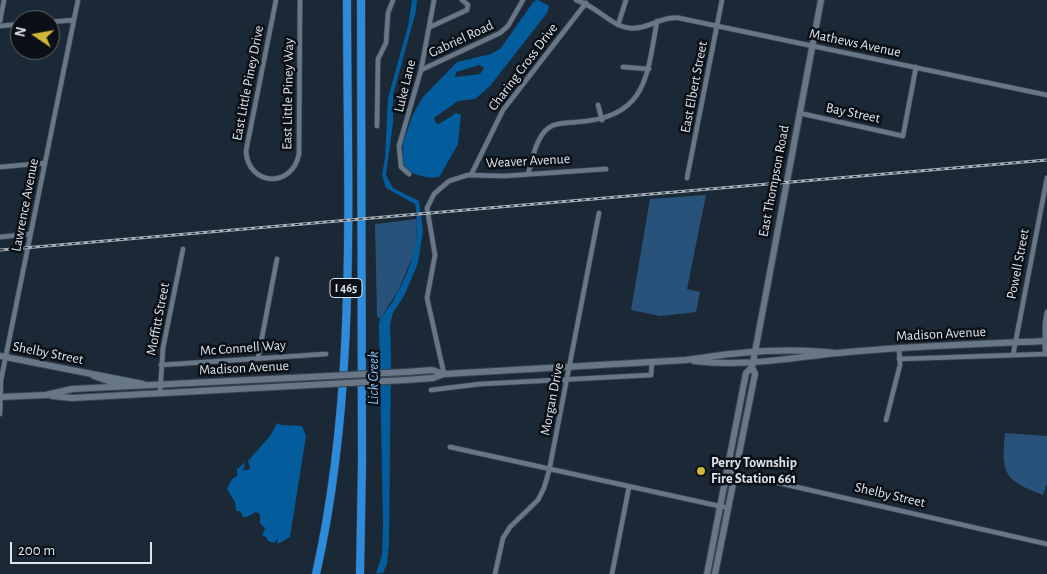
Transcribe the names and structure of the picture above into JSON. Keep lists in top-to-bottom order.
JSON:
{
  "streets": {
    "highway": ["I 465"],
    "main road": ["East Thompson Road", "Madison Avenue", "Shelby Street"],
    "street": [
      "Gabriel Road",
      "Mathews Avenue",
      "Charing Cross Drive",
      "East Little Piney Drive",
      "Luke Lane",
      "East Elbert Street",
      "East Little Piney Way",
      "Bay Street",
      "Weaver Avenue",
      "Lawrence Avenue",
      "Powell Street",
      "Moffitt Street",
      "Mc Connell Way",
      "Morgan Drive"
    ]
  },
  "crossings": [
    ["Gabriel Road", "Luke Lane"],
    ["Mathews Avenue", "East Elbert Street"],
    ["Mathews Avenue", "Bay Street"],
    ["Mathews Avenue", "East Thompson Road"],
    ["Charing Cross Drive", "Weaver Avenue"],
    ["East Little Piney Drive", "East Little Piney Way"],
    ["Bay Street", "East Thompson Road"],
    ["Weaver Avenue", "Madison Avenue"],
    ["East Thompson Road", "Madison Avenue"],
    ["East Thompson Road", "Shelby Street"],
    ["Lawrence Avenue", "Madison Avenue"],
    ["Lawrence Avenue", "Shelby Street"],
    ["Powell Street", "Madison Avenue"],
    ["Moffitt Street", "Madison Avenue"],
    ["Moffitt Street", "Mc Connell Way"],
    ["Madison Avenue", "Shelby Street"],
    ["Madison Avenue", "Morgan Drive"]
  ],
  "water": ["Lick Creek"],
  "places": ["Perry Township Fire Station 661"],
  "scale_bar": "200 m",
  "north": "left"
}
